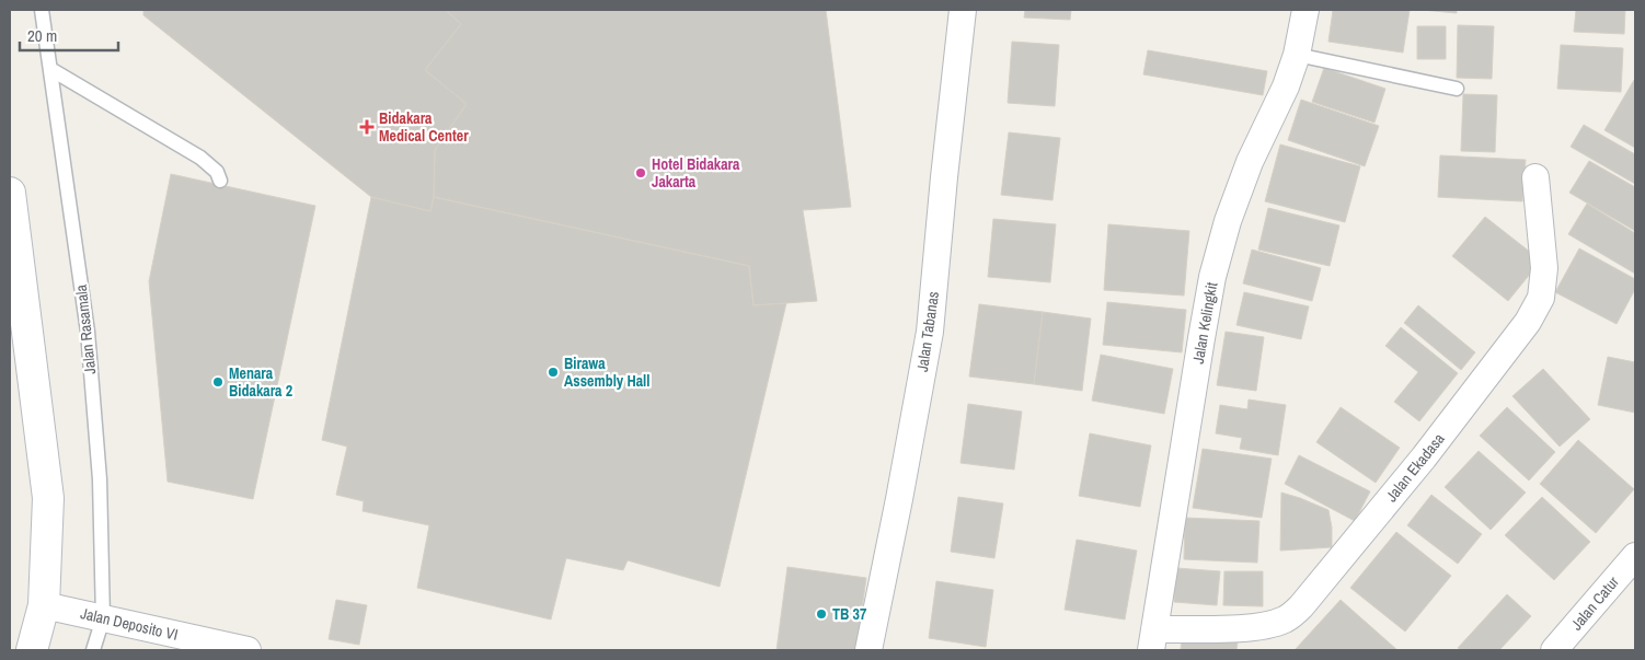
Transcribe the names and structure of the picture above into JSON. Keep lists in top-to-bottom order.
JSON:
{
  "streets": {
    "street": [
      "Jalan Kelingkit",
      "Jalan Tabanas",
      "Jalan Ekadasa",
      "Jalan Catur",
      "Jalan Deposito VI"
    ],
    "lane": ["Jalan Rasamala"]
  },
  "crossings": [
    ["Jalan Kelingkit", "Jalan Ekadasa"],
    ["Jalan Rasamala", "Jalan Deposito VI"]
  ],
  "places": {
    "health": ["Bidakara Medical Center"],
    "other": [
      "Hotel Bidakara Jakarta",
      "Birawa Assembly Hall",
      "Menara Bidakara 2",
      "TB 37"
    ]
  },
  "scale_bar": "20 m"
}
